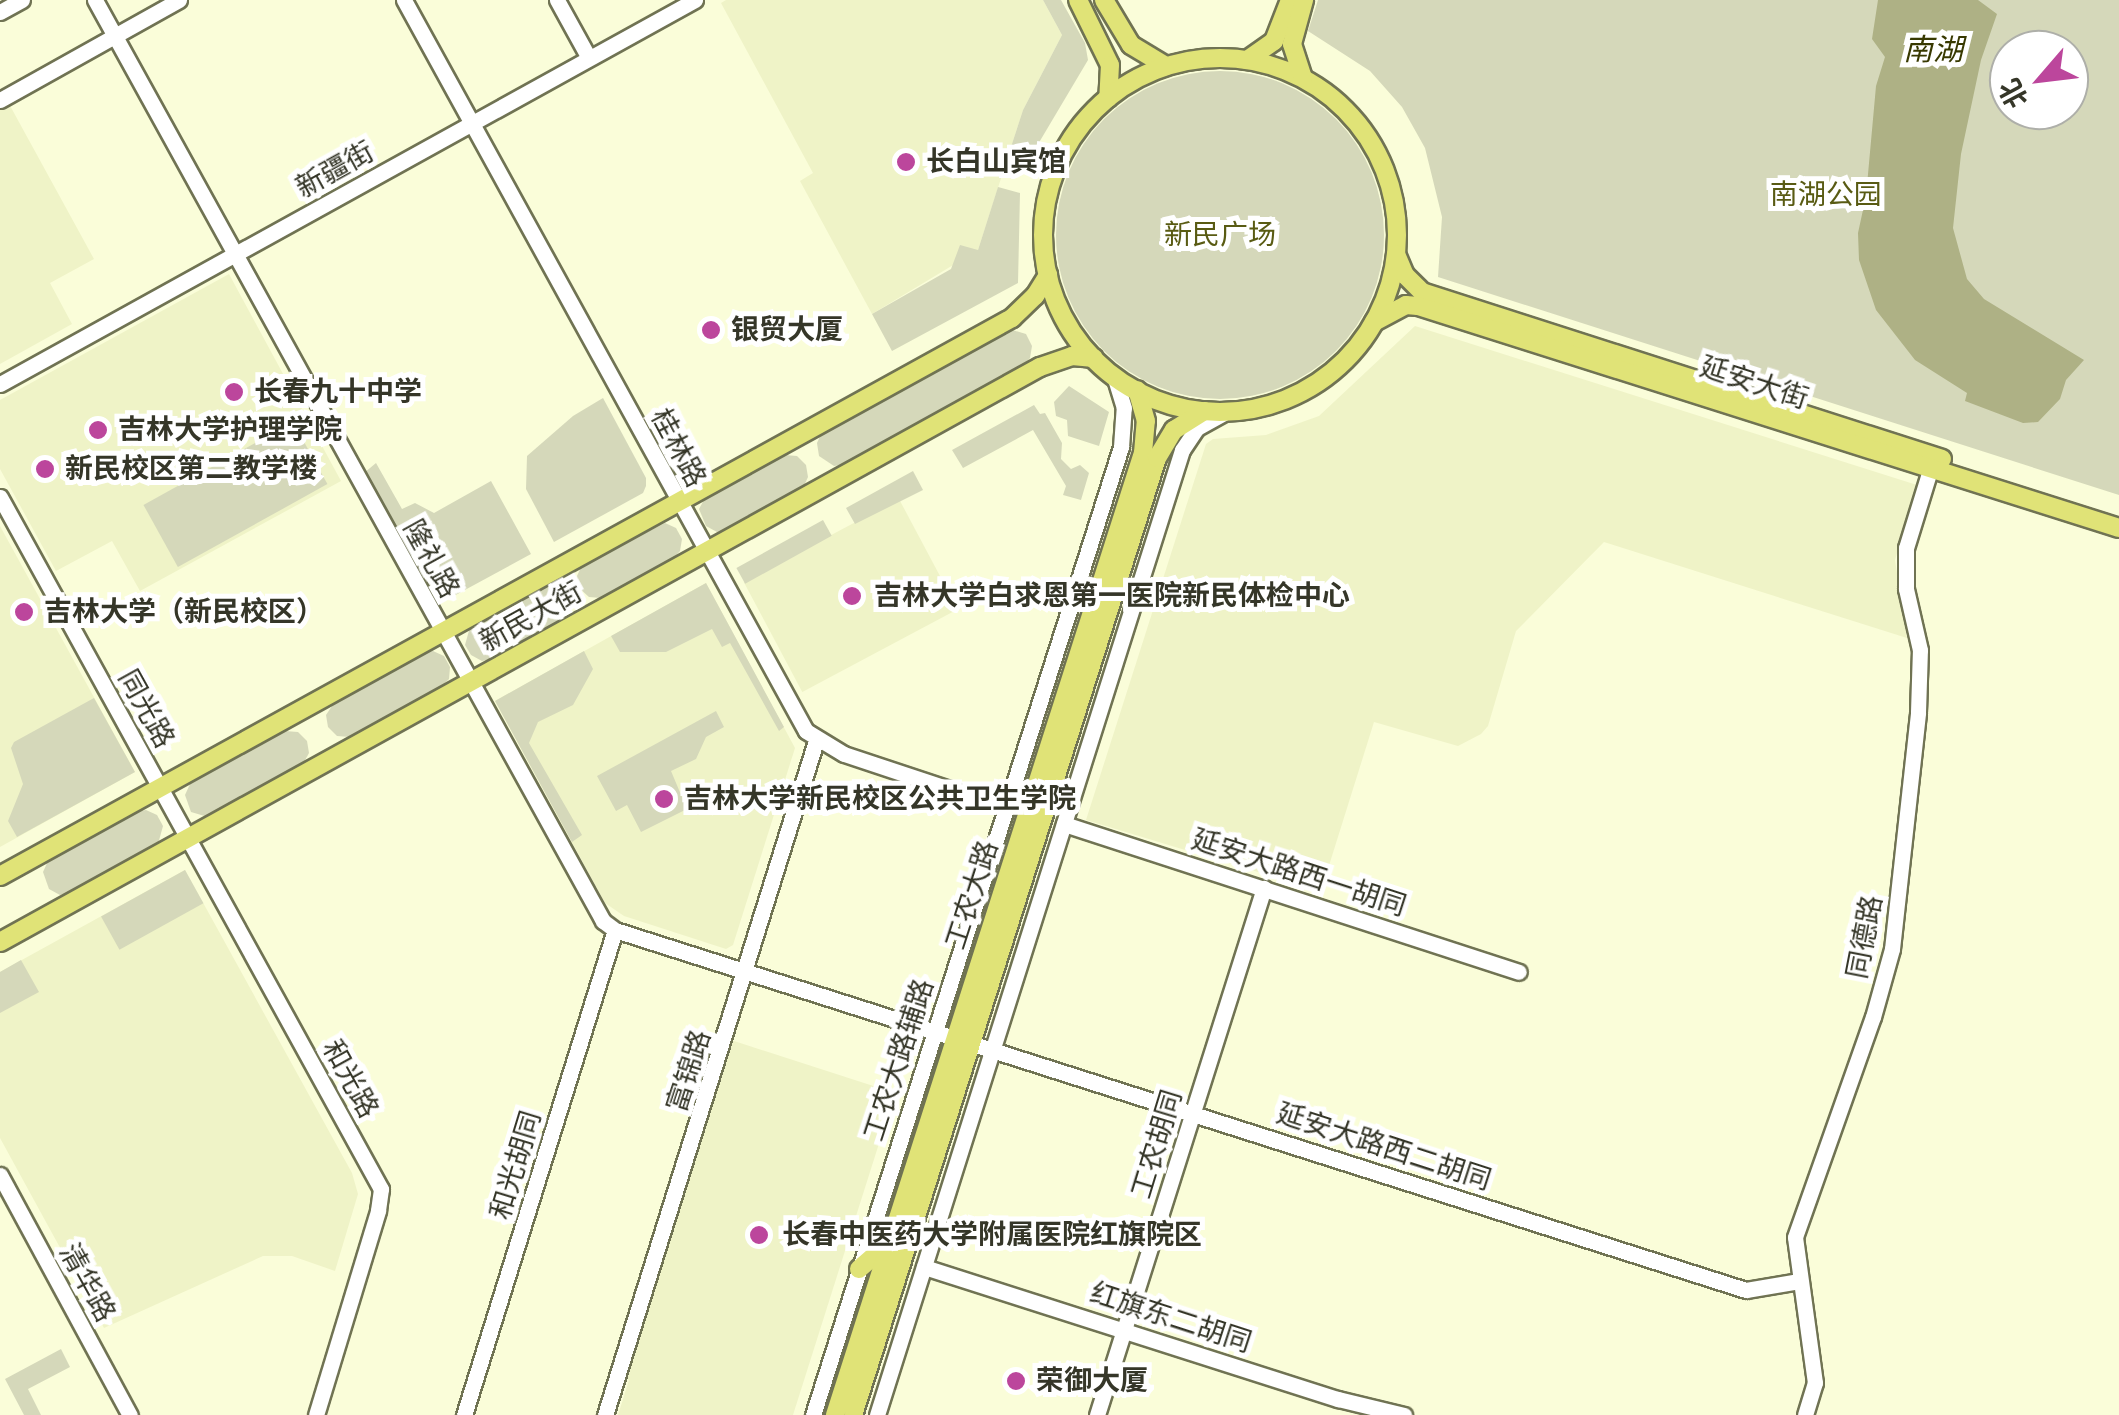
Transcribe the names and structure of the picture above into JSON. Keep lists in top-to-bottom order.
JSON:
{
  "streets": {
    "main road": ["延安大街", "新民大街", "工农大路"],
    "street": [
      "新疆街",
      "桂林路",
      "隆礼路",
      "同光路",
      "延安大路西一胡同",
      "同德路",
      "工农大路辅路",
      "富锦路",
      "和光路",
      "工农胡同",
      "延安大路西二胡同",
      "和光胡同",
      "清华路",
      "红旗东二胡同"
    ]
  },
  "crossings": [
    ["新疆街", "桂林路"],
    ["新疆街", "隆礼路"],
    ["延安大街", "新民大街"],
    ["延安大街", "工农大路"],
    ["延安大街", "同德路"],
    ["延安大街", "工农大路辅路"],
    ["桂林路", "新民大街"],
    ["桂林路", "富锦路"],
    ["隆礼路", "新民大街"],
    ["隆礼路", "和光胡同"],
    ["新民大街", "同光路"],
    ["新民大街", "工农大路"],
    ["新民大街", "工农大路辅路"],
    ["新民大街", "和光路"],
    ["同光路", "和光路"],
    ["延安大路西一胡同", "工农胡同"],
    ["工农大路", "工农大路辅路"],
    ["工农大路", "延安大路西二胡同"],
    ["同德路", "延安大路西二胡同"],
    ["工农胡同", "延安大路西二胡同"],
    ["工农胡同", "红旗东二胡同"]
  ],
  "water": ["南湖"],
  "parks": ["南湖公园", "新民广场"],
  "places": [
    "长白山宾馆",
    "银贸大厦",
    "长春九十中学",
    "吉林大学护理学院",
    "新民校区第二教学楼",
    "吉林大学白求恩第一医院新民体检中心",
    "吉林大学（新民校区）",
    "吉林大学新民校区公共卫生学院",
    "长春中医药大学附属医院红旗院区",
    "荣御大厦"
  ],
  "north": "bottom left"
}
